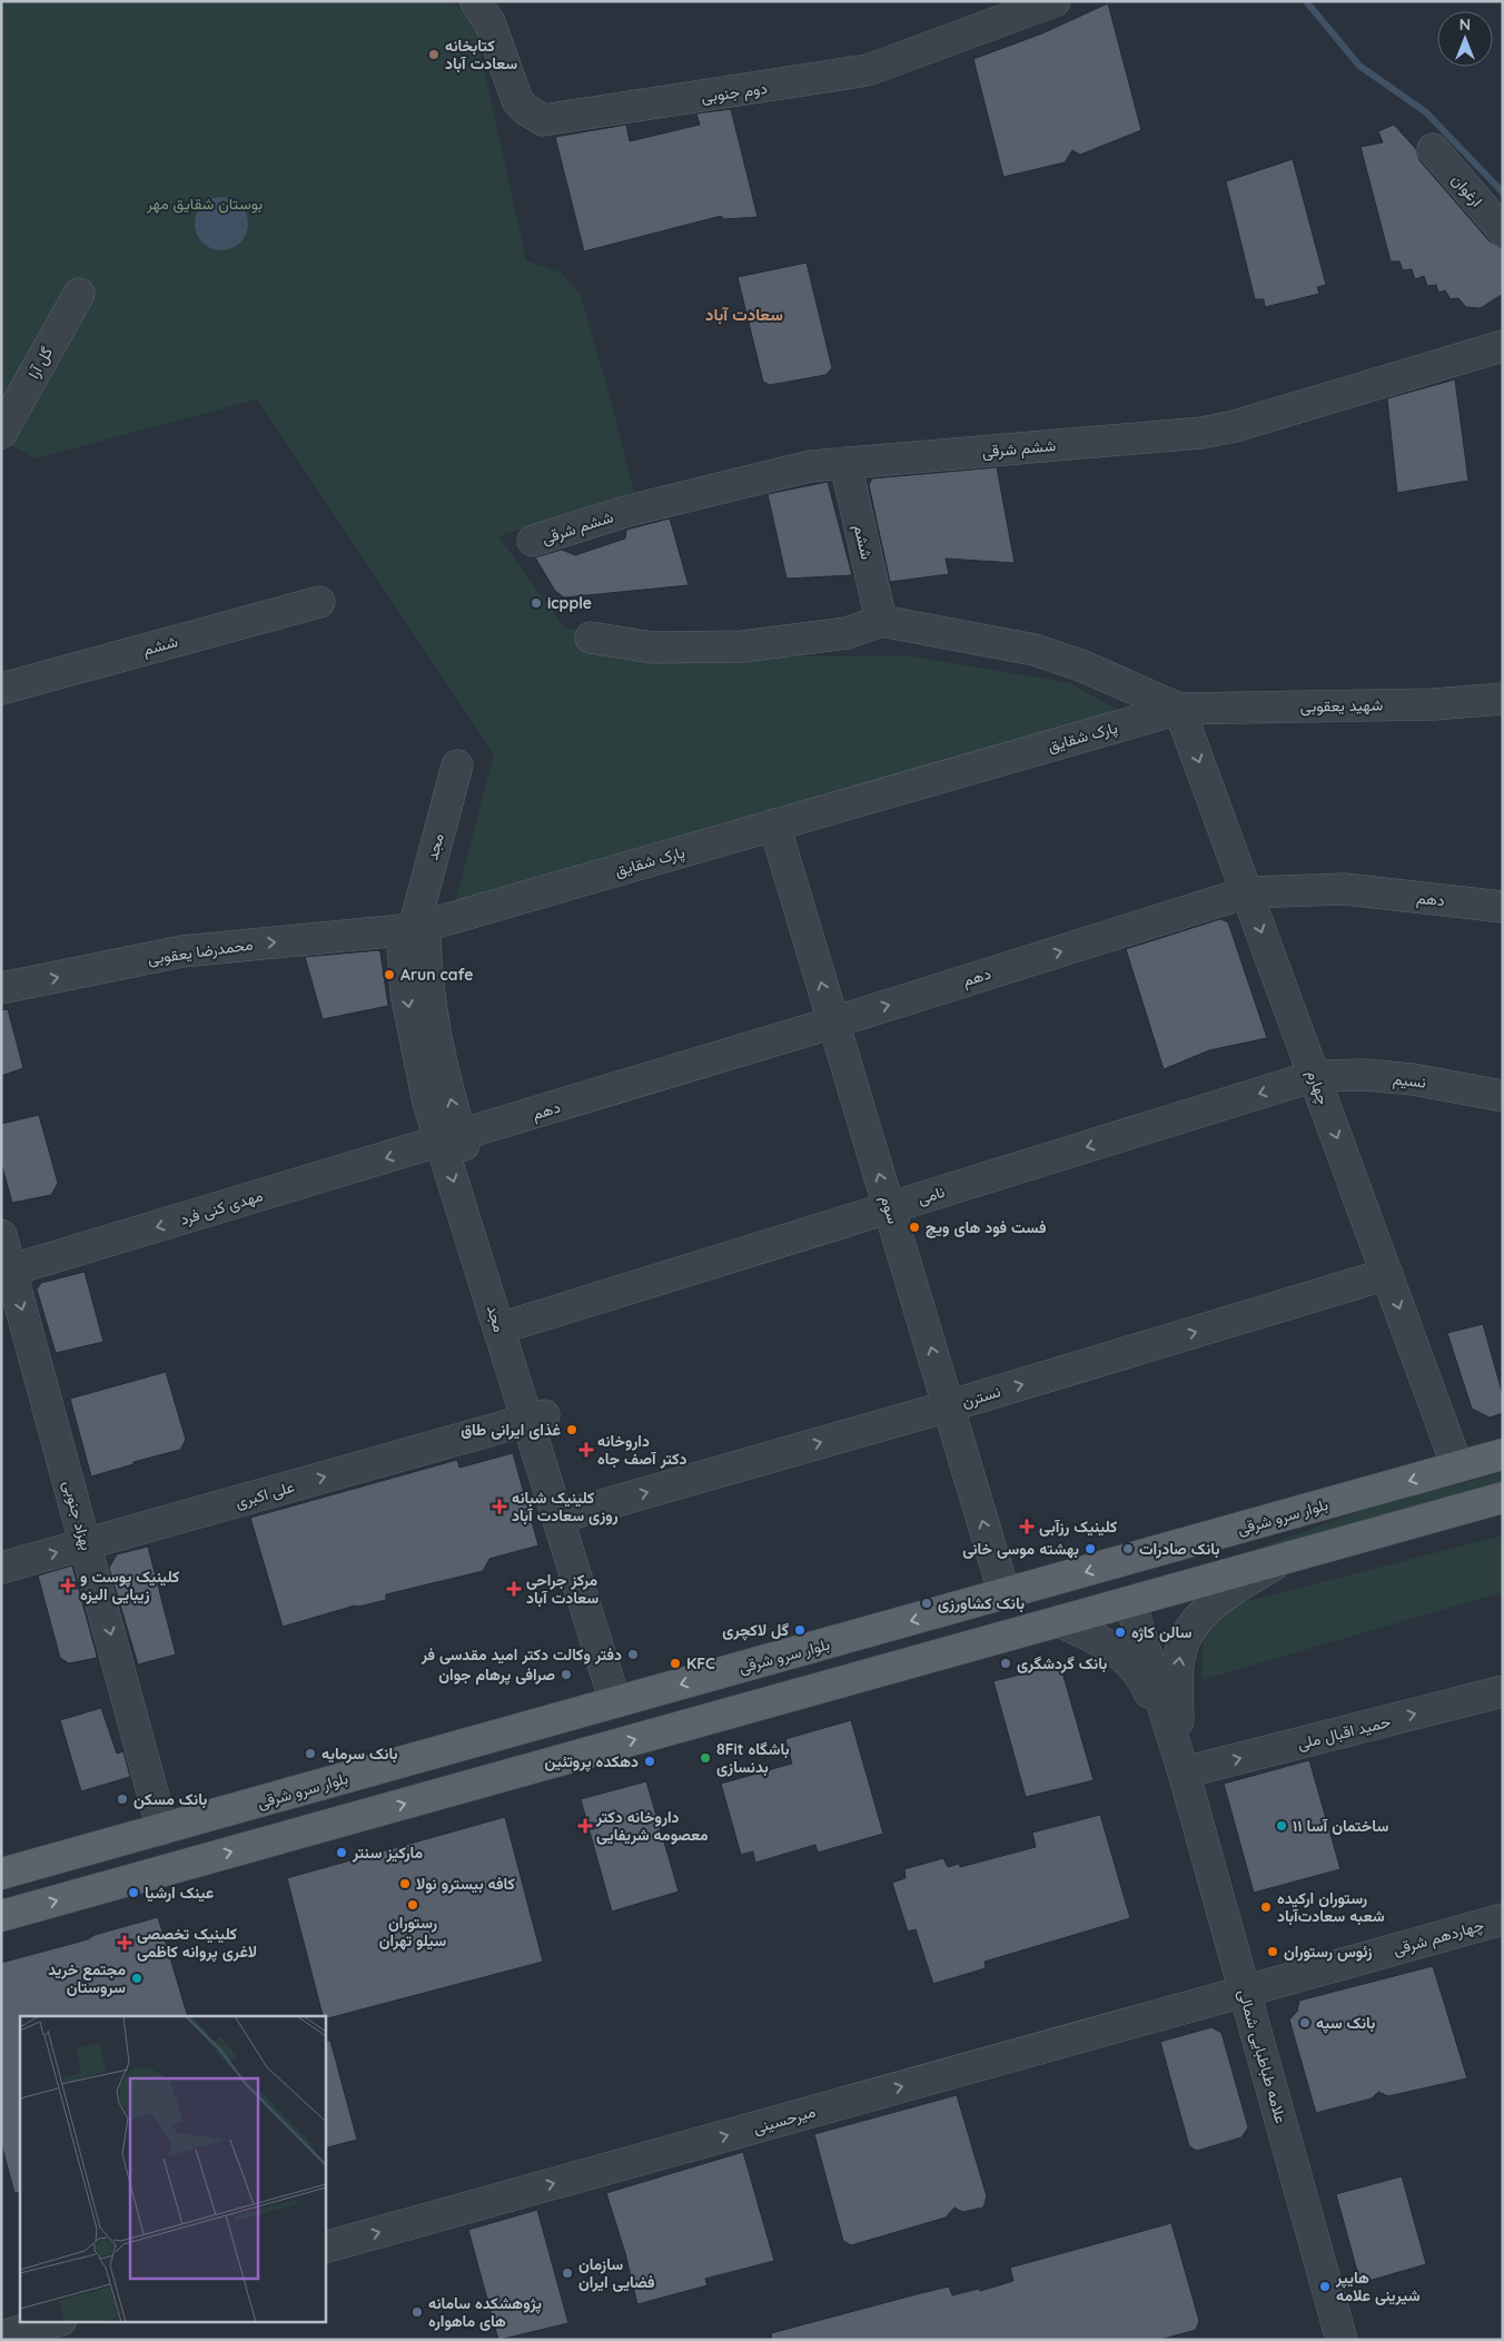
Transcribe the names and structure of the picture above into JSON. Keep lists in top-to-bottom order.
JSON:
{
  "streets": {
    "main road": ["بلوار سرو شرقی"],
    "street": [
      "دوم جنوبی",
      "ارغوان",
      "گل آرا",
      "ششم شرقی",
      "ششم",
      "شهید یعقوبی",
      "پارک شقایق",
      "مجد",
      "دهم",
      "محمدرضا یعقوبی",
      "نسیم",
      "چهارم",
      "نامی",
      "مهدی کنی فرد",
      "سوم",
      "نسترن",
      "علی اکبری",
      "بهزاد جنوبی",
      "حمید اقبال ملی",
      "چهاردهم شرقی",
      "علامه طباطبایی شمالی",
      "میرحسینی"
    ]
  },
  "crossings": [
    ["ششم شرقی", "ششم"],
    ["شهید یعقوبی", "پارک شقایق"],
    ["شهید یعقوبی", "چهارم"],
    ["پارک شقایق", "مجد"],
    ["پارک شقایق", "محمدرضا یعقوبی"],
    ["پارک شقایق", "چهارم"],
    ["پارک شقایق", "سوم"],
    ["مجد", "دهم"],
    ["مجد", "محمدرضا یعقوبی"],
    ["مجد", "نامی"],
    ["مجد", "مهدی کنی فرد"],
    ["مجد", "نسترن"],
    ["مجد", "علی اکبری"],
    ["مجد", "بلوار سرو شرقی"],
    ["دهم", "چهارم"],
    ["دهم", "مهدی کنی فرد"],
    ["دهم", "سوم"],
    ["نسیم", "چهارم"],
    ["نسیم", "نامی"],
    ["چهارم", "نامی"],
    ["چهارم", "نسترن"],
    ["چهارم", "بلوار سرو شرقی"],
    ["نامی", "سوم"],
    ["مهدی کنی فرد", "بهزاد جنوبی"],
    ["سوم", "نسترن"],
    ["سوم", "بلوار سرو شرقی"],
    ["علی اکبری", "بهزاد جنوبی"],
    ["بهزاد جنوبی", "بلوار سرو شرقی"],
    ["حمید اقبال ملی", "علامه طباطبایی شمالی"],
    ["چهاردهم شرقی", "علامه طباطبایی شمالی"],
    ["چهاردهم شرقی", "میرحسینی"],
    ["علامه طباطبایی شمالی", "میرحسینی"]
  ],
  "one_way": [
    "دهم",
    "محمدرضا یعقوبی",
    "چهارم",
    "نامی",
    "مهدی کنی فرد",
    "سوم",
    "نسترن",
    "علی اکبری",
    "بهزاد جنوبی",
    "حمید اقبال ملی",
    "میرحسینی"
  ],
  "districts": ["سعادت آباد"],
  "parks": ["بوستان شقایق مهر"],
  "places": {
    "other": [
      "کتابخانه سعادت آباد",
      "icpple",
      "Arun cafe",
      "فست فود های ویچ",
      "غذای ایرانی طاق",
      "بهشته موسی خانی",
      "بانک صادرات",
      "بانک کشاورزی",
      "گل لاکچری",
      "سالن كاژه",
      "دفتر وکالت دکتر امید مقدسی فر",
      "KFC",
      "بانک گردشگری",
      "صرافی پرهام جوان",
      "بانک سرمایه",
      "8Fit باشگاه بدنسازی",
      "دهکده پروتئین",
      "بانک مسکن",
      "ساختمان آسا ۱۱",
      "مارکیز سنتر",
      "کافه بیسترو نولا",
      "عینک ارشیا",
      "رستوران سیلو تهران",
      "رستوران ارکیده شعبه سعادت‌آباد",
      "زئوس رستوران",
      "مجتمع خرید سروستان",
      "بانک سپه",
      "سازمان فضایی ایران",
      "هایپر شیرینی علامه",
      "پژوهشکده سامانه های ماهواره"
    ],
    "health": [
      "داروخانه دکتر آصف جاه",
      "کلینیک شبانه روزی سعادت آباد",
      "کلینیک رزآبی",
      "کلینیک پوست و زیبایی الیزه",
      "مرکز جراحی سعادت آباد",
      "داروخانه دکتر معصومه شریفایی",
      "کلینیک تخصصی لاغری پروانه کاظمی"
    ]
  },
  "north": "top"
}
